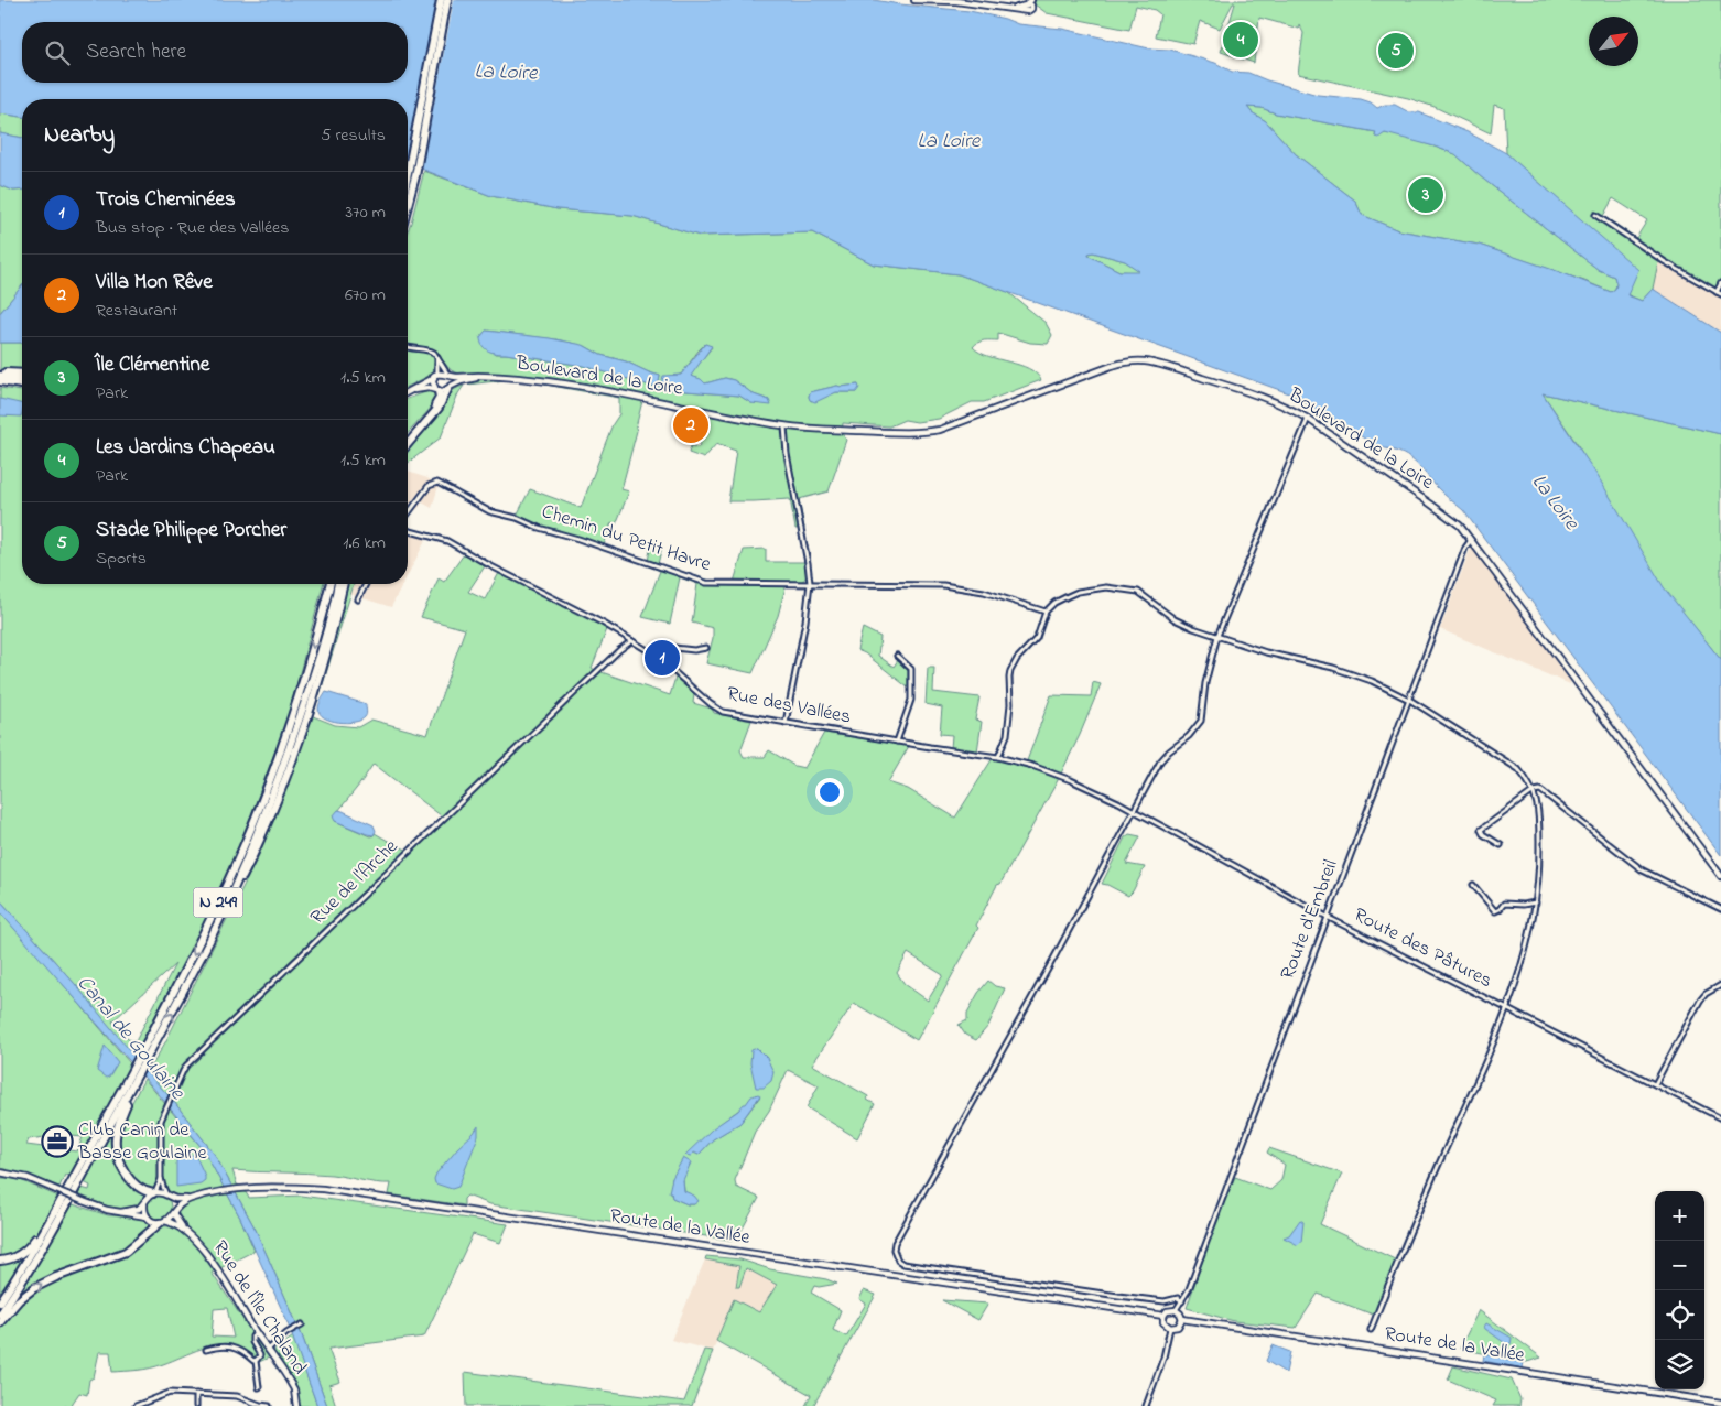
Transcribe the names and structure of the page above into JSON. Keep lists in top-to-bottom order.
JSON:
{
  "streets": {
    "highway": ["N 249"],
    "main road": ["Boulevard de la Loire", "Route de la Vallée", "Rue de l'Île Chaland"],
    "street": [
      "Chemin du Petit Havre",
      "Rue des Vallées",
      "Rue de l'Arche",
      "Route d'Embreil",
      "Route des Pâtures"
    ]
  },
  "crossings": [
    ["Boulevard de la Loire", "Route d'Embreil"],
    ["Rue des Vallées", "Rue de l'Arche"],
    ["Rue des Vallées", "Route des Pâtures"],
    ["Rue de l'Arche", "Rue de l'Île Chaland"],
    ["Route d'Embreil", "Route des Pâtures"],
    ["Route d'Embreil", "Route de la Vallée"]
  ],
  "water": ["La Loire", "Canal de Goulaine"],
  "places": {
    "office": ["Club Canin de Basse Goulaine"]
  },
  "north": "top right",
  "page": {
    "pins": [
      "4",
      "5",
      "3",
      "2",
      "1"
    ],
    "search": "Search here",
    "heading": ["Nearby", "5 results"],
    "list": [
      {
        "mark": "1",
        "name": "Trois Cheminées",
        "note": "Bus stop · Rue des Vallées",
        "value": "370 m"
      },
      {
        "mark": "2",
        "name": "Villa Mon Rêve",
        "note": "Restaurant",
        "value": "670 m"
      },
      {
        "mark": "3",
        "name": "Île Clémentine",
        "note": "Park",
        "value": "1.5 km"
      },
      {
        "mark": "4",
        "name": "Les Jardins Chapeau",
        "note": "Park",
        "value": "1.5 km"
      },
      {
        "mark": "5",
        "name": "Stade Philippe Porcher",
        "note": "Sports",
        "value": "1.6 km"
      }
    ],
    "map_buttons": ["+", "−"]
  }
}
